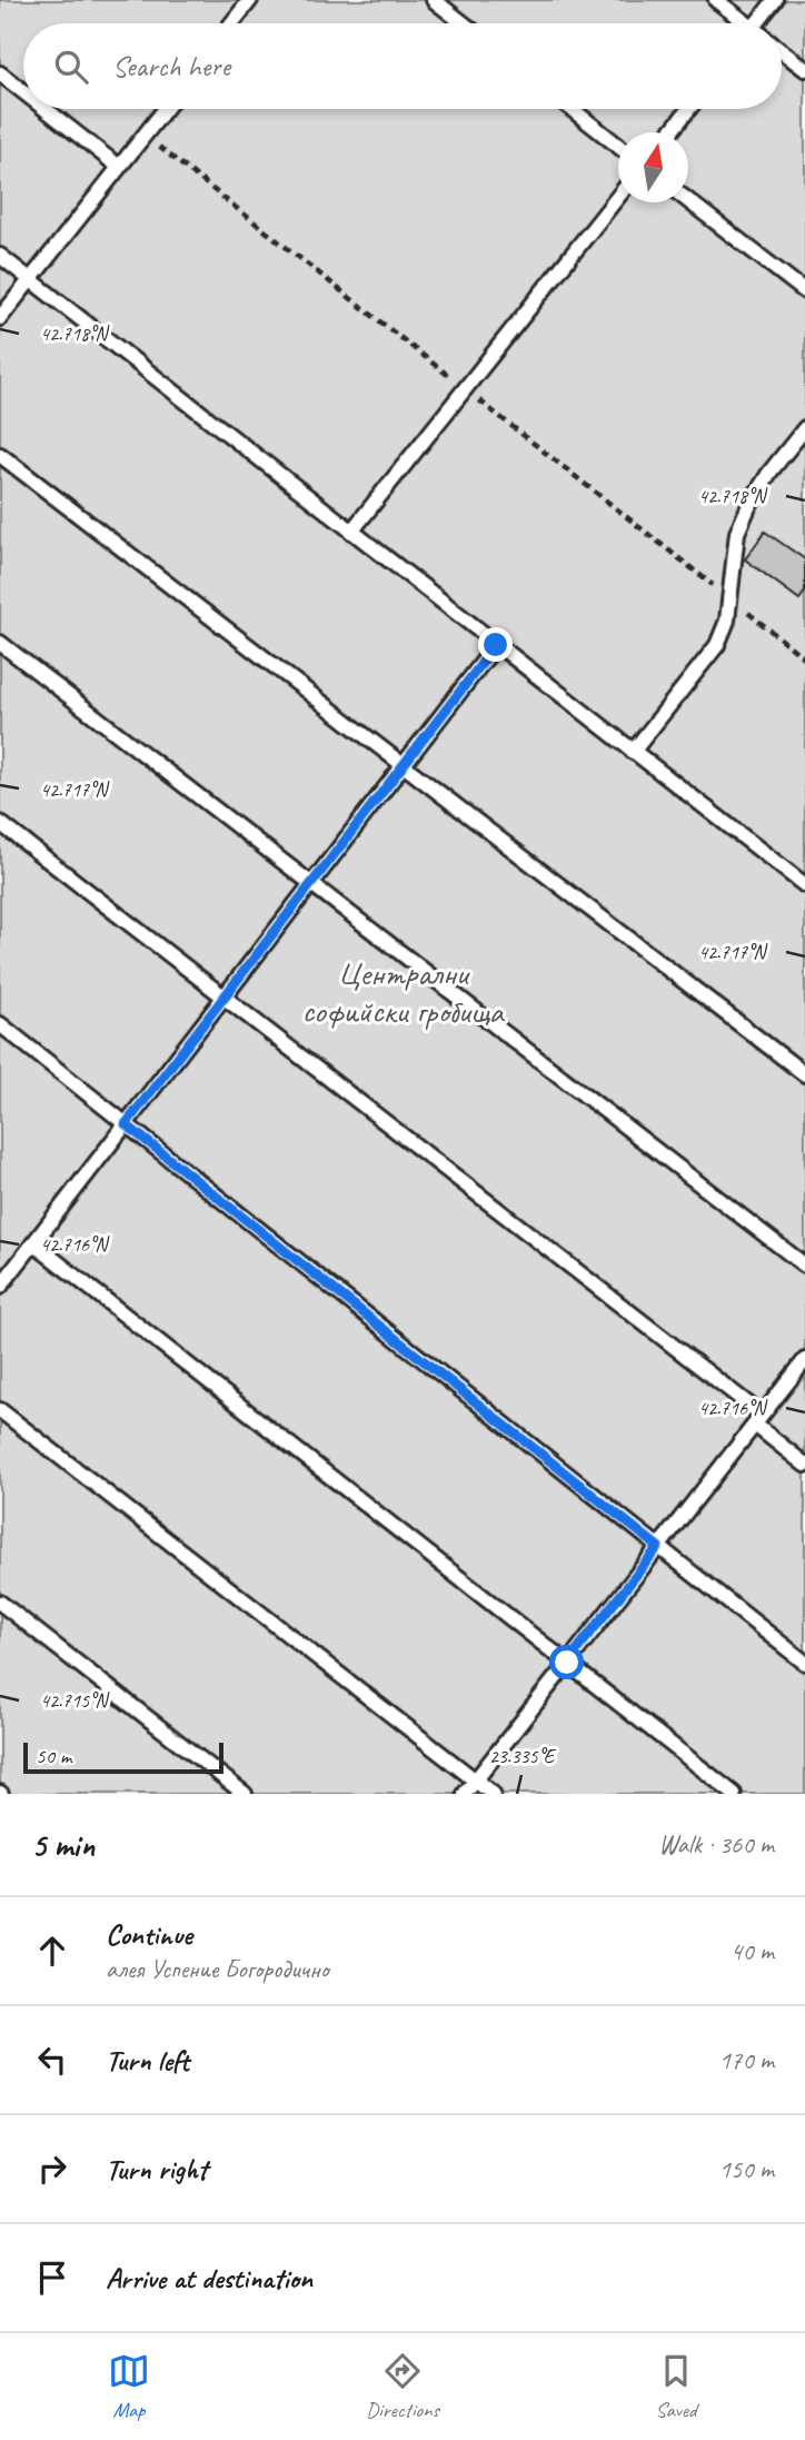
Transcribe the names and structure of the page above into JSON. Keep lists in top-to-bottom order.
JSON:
{
  "parks": ["Централни софийски гробища"],
  "scale_bar": "50 m",
  "north": "top",
  "page": {
    "search": "Search here",
    "scale": "50 m",
    "heading": ["5 min", "Walk · 360 m"],
    "list": [
      ["Continue", "алея Успение Богородично", "40 m"],
      ["Turn left", "170 m"],
      ["Turn right", "150 m"],
      "Arrive at destination"
    ],
    "nav": ["Map", "Directions", "Saved"]
  },
  "coordinates": [
    "42.718°N",
    "42.717°N",
    "42.716°N",
    "42.715°N",
    "23.335°E"
  ]
}
